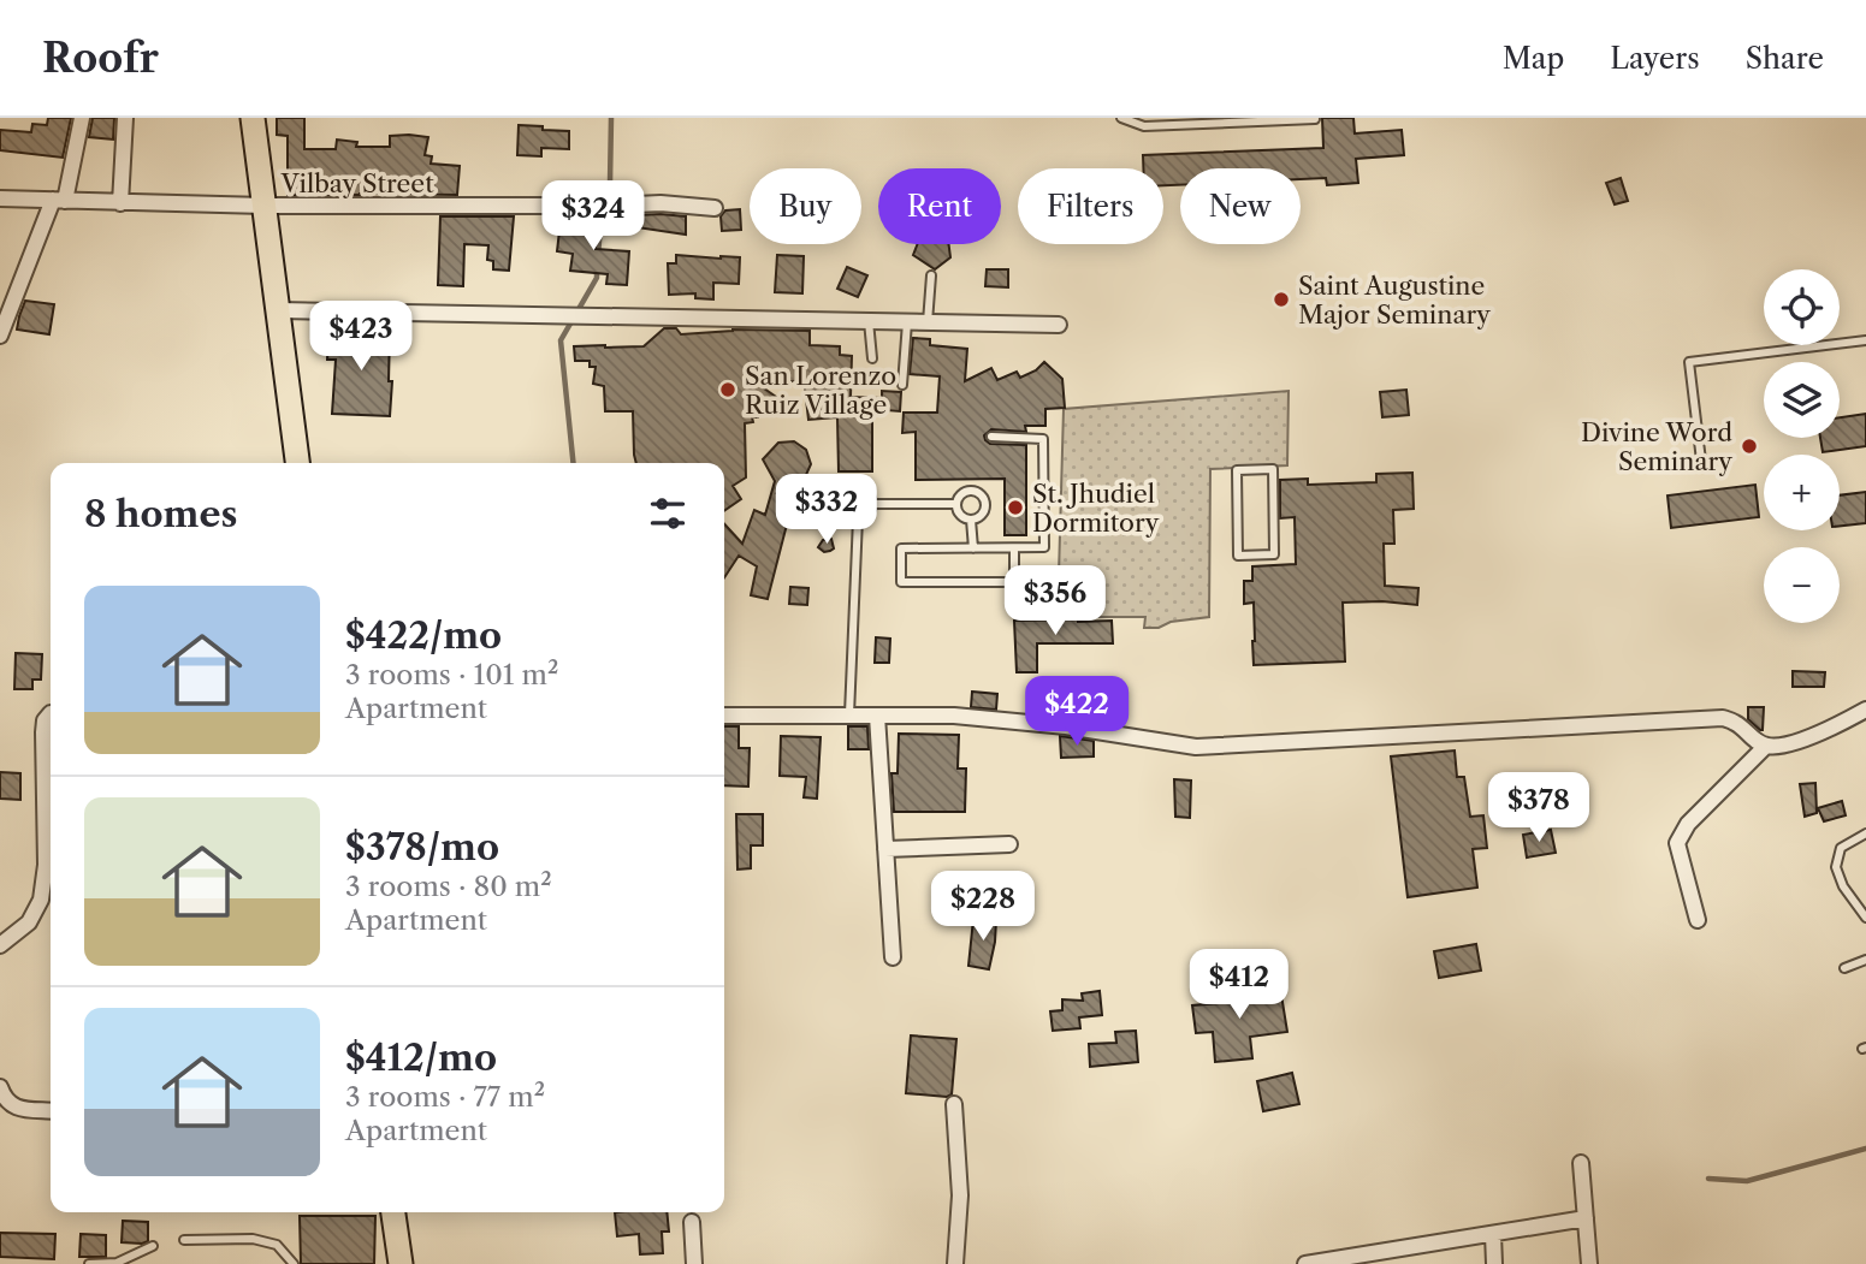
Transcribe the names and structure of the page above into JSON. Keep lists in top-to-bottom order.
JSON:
{
  "streets": {
    "street": ["Vilbay Street"]
  },
  "places": [
    "Saint Augustine Major Seminary",
    "San Lorenzo Ruiz Village",
    "Divine Word Seminary",
    "St. Jhudiel Dormitory"
  ],
  "page": {
    "header": "Roofr",
    "nav": ["Map", "Layers", "Share"],
    "chip": [
      "Buy",
      "Rent",
      "Filters",
      "New"
    ],
    "price": [
      "$324",
      "$423",
      "$332",
      "$356",
      "$422",
      "$378",
      "$228",
      "$412"
    ],
    "map_buttons": ["+", "−"],
    "heading": "8 homes",
    "list": [
      {
        "name": "$422/mo",
        "note": "3 rooms · 101 m² · Apartment"
      },
      {
        "name": "$378/mo",
        "note": "3 rooms · 80 m² · Apartment"
      },
      {
        "name": "$412/mo",
        "note": "3 rooms · 77 m² · Apartment"
      }
    ]
  }
}
